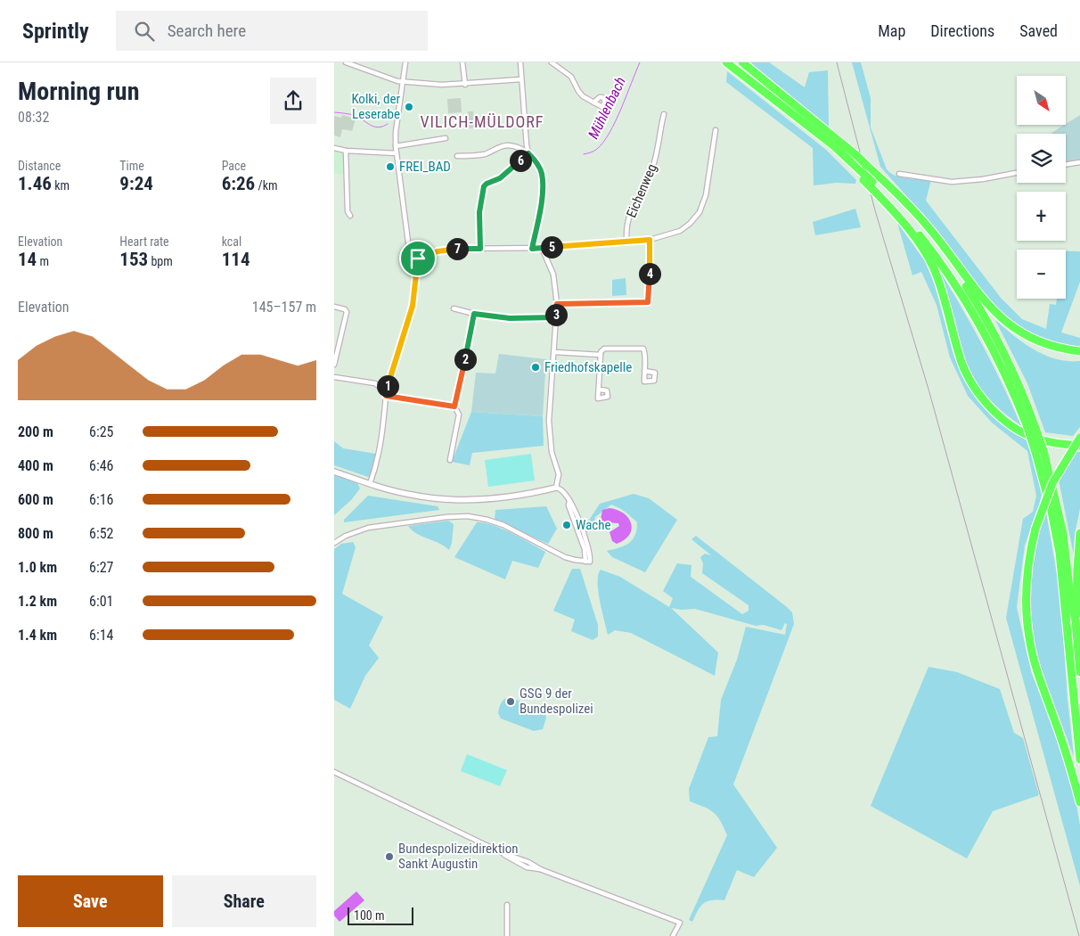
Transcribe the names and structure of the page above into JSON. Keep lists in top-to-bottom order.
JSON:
{
  "streets": {
    "street": ["Eichenweg"]
  },
  "districts": ["VILICH-MÜLDORF"],
  "water": ["Mühlenbach"],
  "places": [
    "Kolki, der Leserabe",
    "FREI_BAD",
    "Friedhofskapelle",
    "Wache",
    "GSG 9 der Bundespolizei",
    "Bundespolizeidirektion Sankt Augustin"
  ],
  "scale_bar": "100 m",
  "north": "bottom right",
  "page": {
    "header": "Sprintly",
    "search": "Search here",
    "nav": ["Map", "Directions", "Saved"],
    "heading": ["Morning run", "08:32"],
    "map_buttons": ["+", "−"],
    "stats": [
      ["Distance", "1.46 km"],
      ["Time", "9:24"],
      ["Pace", "6:26 /km"],
      ["Elevation", "14 m"],
      ["Heart rate", "153 bpm"],
      ["kcal", "114"]
    ],
    "pins": [
      "6",
      "5",
      "7",
      "4",
      "3",
      "2",
      "1"
    ],
    "chart": ["Elevation", "145–157 m"],
    "list": [
      {
        "name": "200 m",
        "note": "6:25"
      },
      {
        "name": "400 m",
        "note": "6:46"
      },
      {
        "name": "600 m",
        "note": "6:16"
      },
      {
        "name": "800 m",
        "note": "6:52"
      },
      {
        "name": "1.0 km",
        "note": "6:27"
      },
      {
        "name": "1.2 km",
        "note": "6:01"
      },
      {
        "name": "1.4 km",
        "note": "6:14"
      }
    ],
    "buttons": ["Save", "Share"],
    "scale": "100 m"
  }
}
